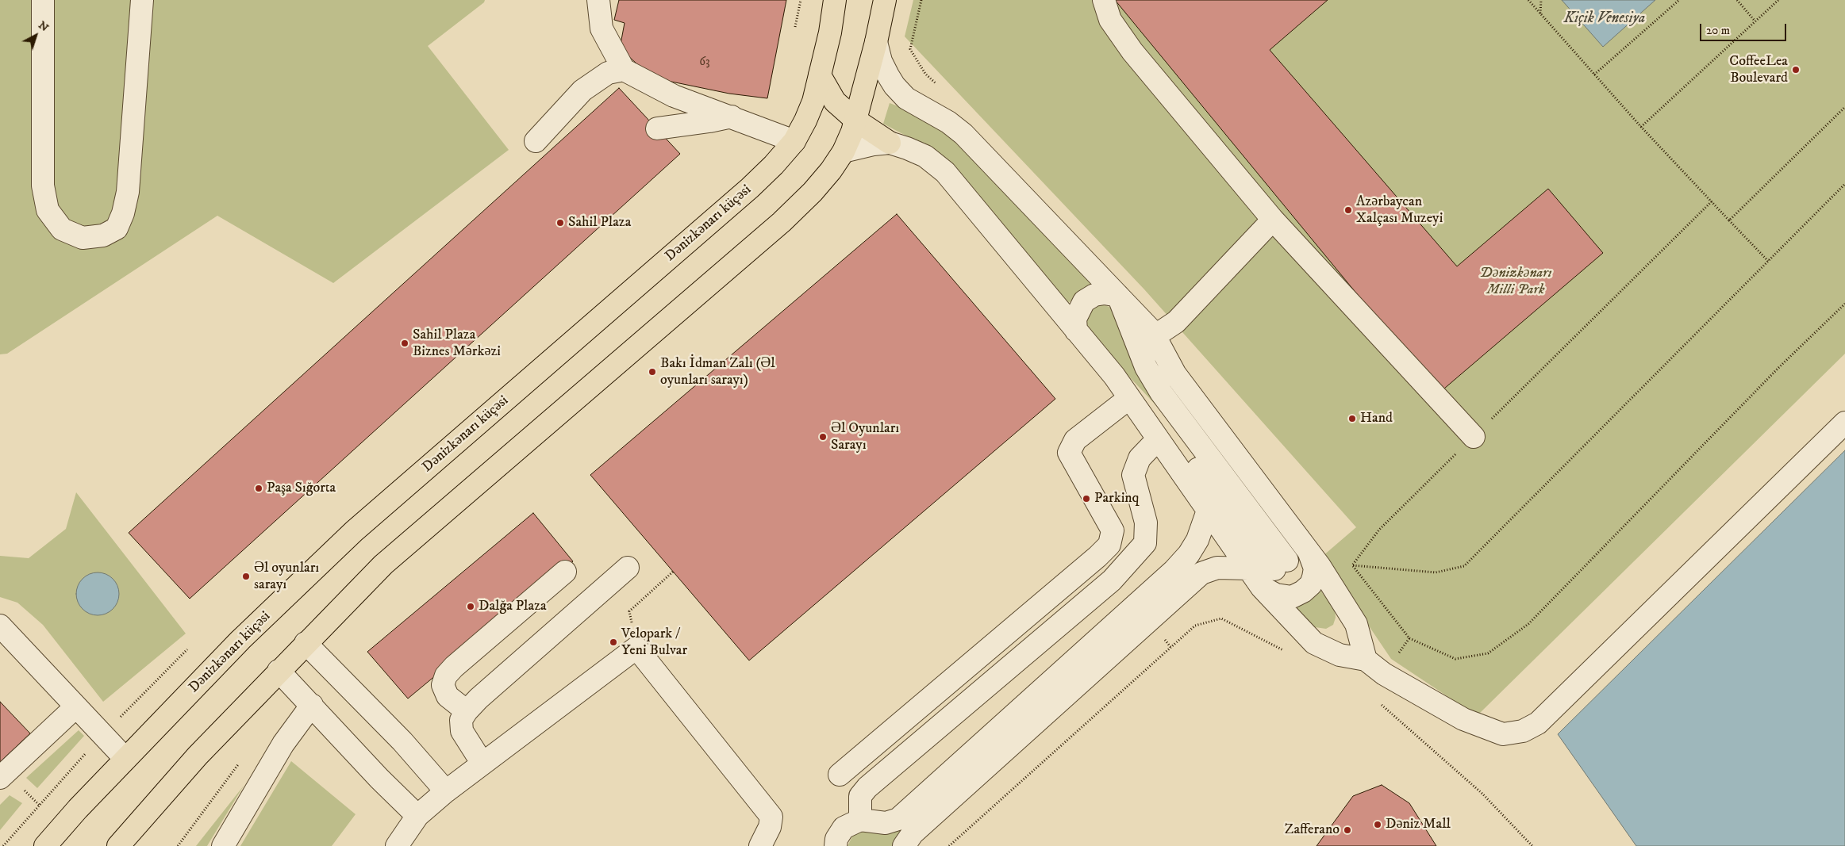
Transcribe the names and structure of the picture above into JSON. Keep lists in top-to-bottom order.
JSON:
{
  "streets": {
    "main road": ["Dənizkənarı küçəsi"]
  },
  "water": ["Kiçik Venesiya"],
  "parks": ["Dənizkənarı Milli Park"],
  "places": [
    "CoffeeLea Boulevard",
    "Azərbaycan Xalçası Muzeyi",
    "Sahil Plaza",
    "Sahil Plaza Biznes Mərkəzi",
    "Bakı İdman Zalı (Əl oyunları sarayı)",
    "Hand",
    "Əl Oyunları Sarayı",
    "Paşa Sığorta",
    "Parkinq",
    "Əl oyunları sarayı",
    "Dalğa Plaza",
    "Velopark / Yeni Bulvar",
    "Dəniz Mall",
    "Zafferano"
  ],
  "house_numbers": ["63"],
  "scale_bar": "20 m",
  "north": "top right"
}
